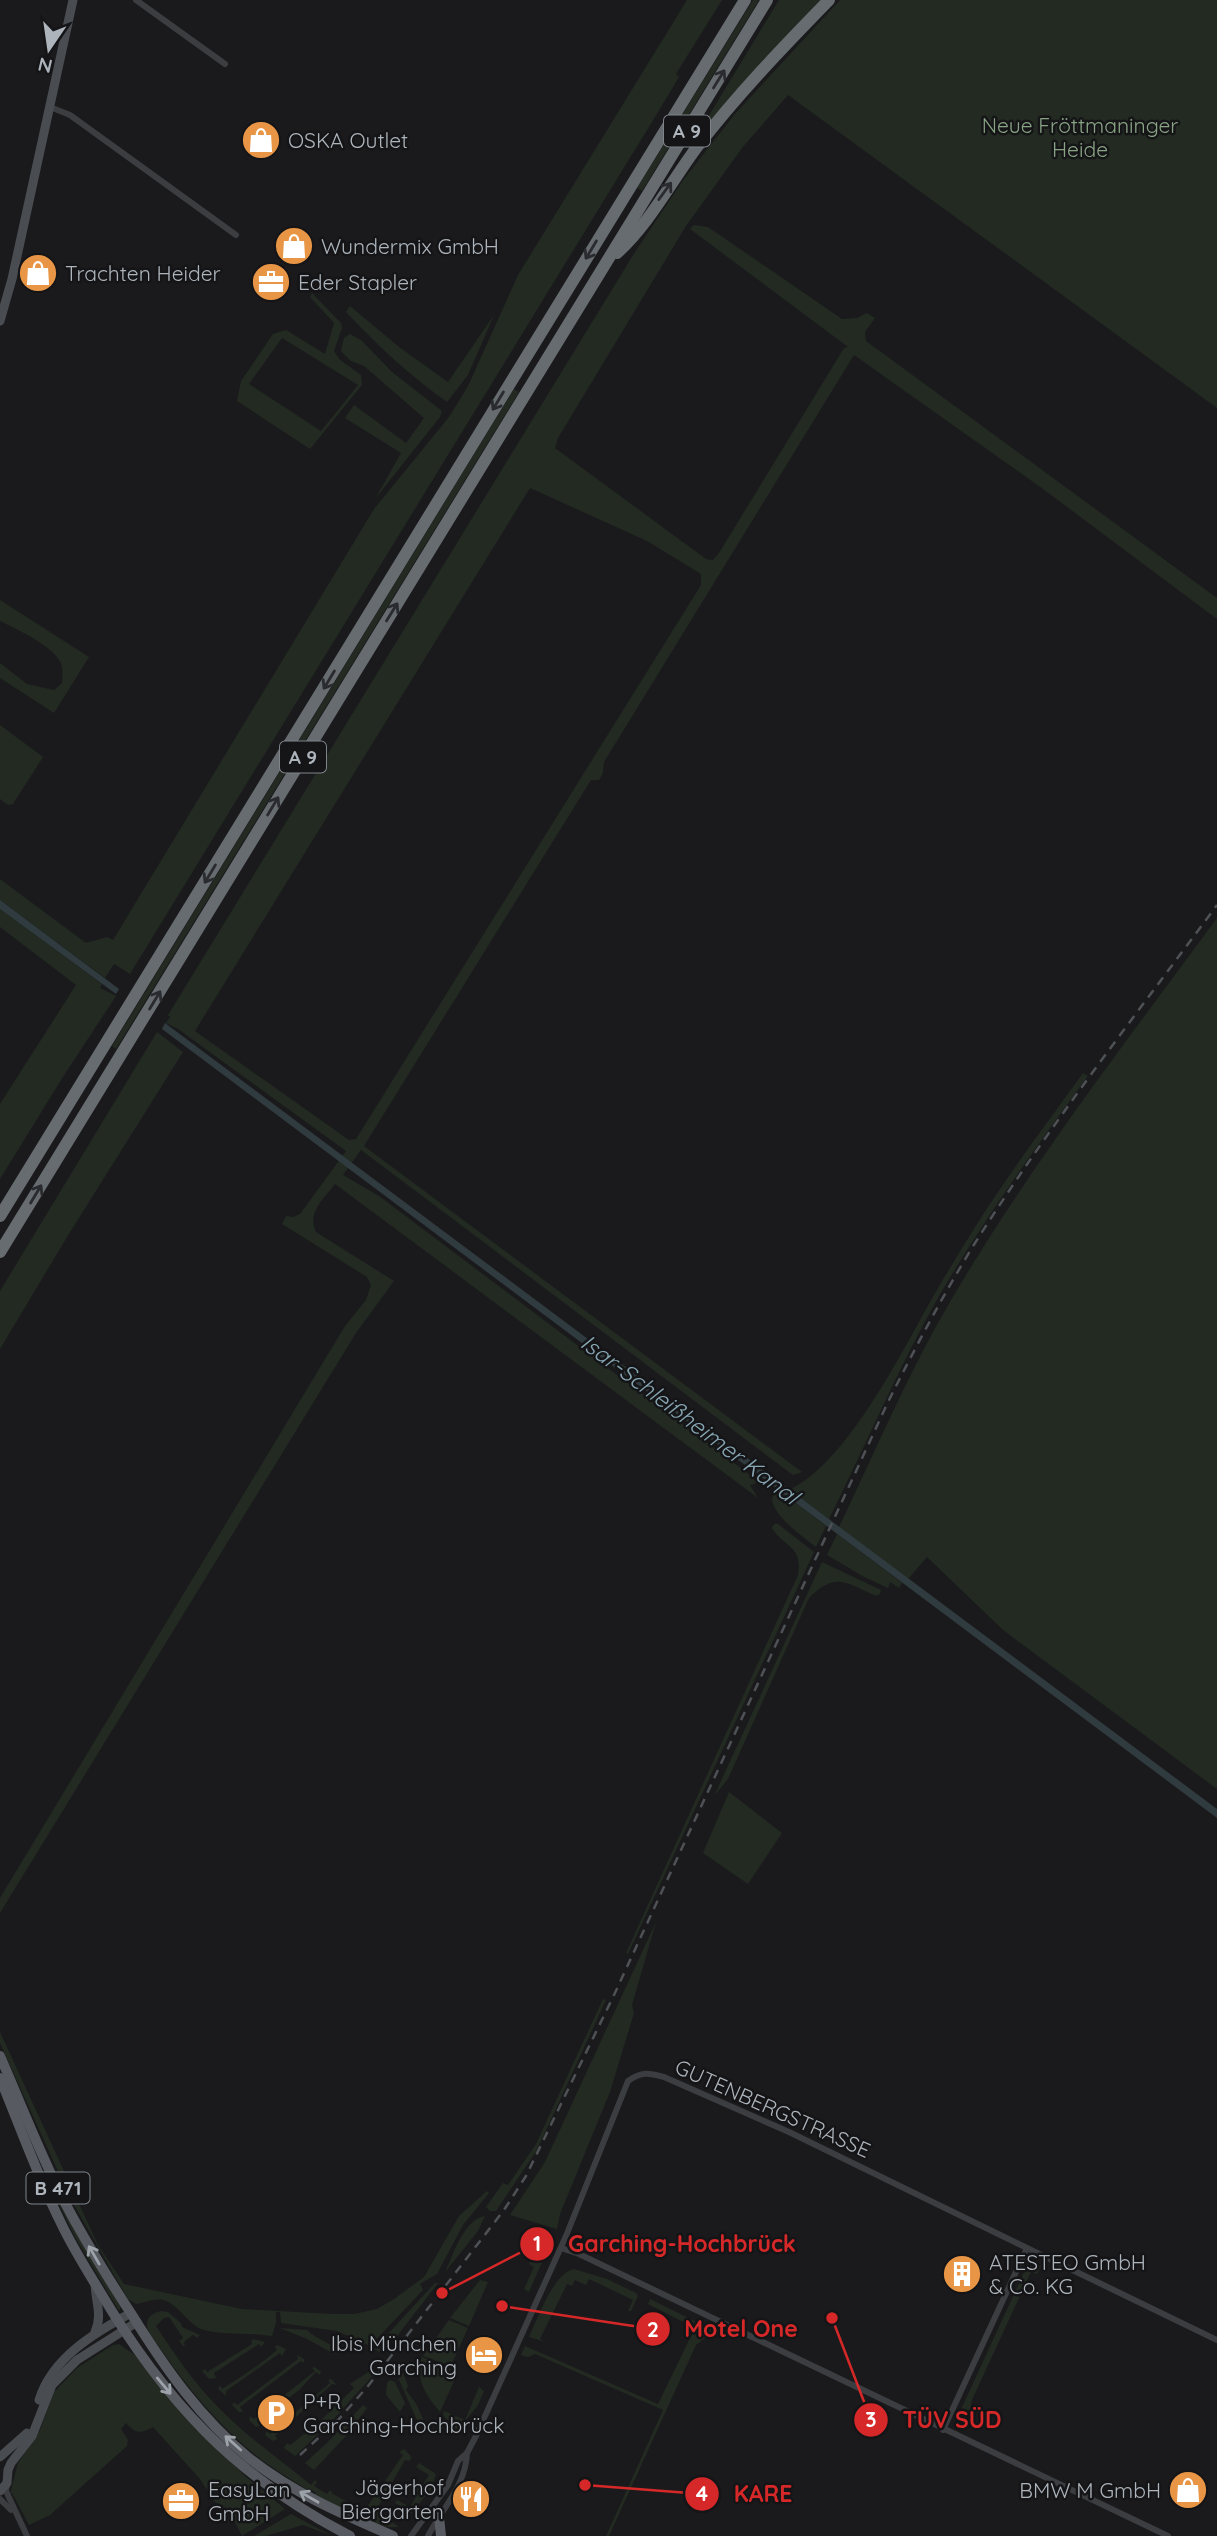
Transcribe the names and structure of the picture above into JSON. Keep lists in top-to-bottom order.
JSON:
{
  "streets": {
    "highway": ["A 9"],
    "main road": ["B 471"],
    "street": ["GUTENBERGSTRASSE"]
  },
  "water": ["Isar-Schleißheimer Kanal"],
  "parks": ["Neue Fröttmaninger Heide"],
  "places": {
    "shop": [
      "OSKA Outlet",
      "Wundermix GmbH",
      "Trachten Heider",
      "BMW M GmbH"
    ],
    "office": ["Eder Stapler", "EasyLan GmbH"],
    "building": ["ATESTEO GmbH & Co. KG"],
    "other": [
      "Garching-Hochbrück",
      "Motel One",
      "TÜV SÜD",
      "KARE"
    ],
    "hotel": ["Ibis München Garching"],
    "parking": ["P+R Garching-Hochbrück"],
    "restaurant": ["Jägerhof Biergarten"]
  },
  "north": "bottom"
}
